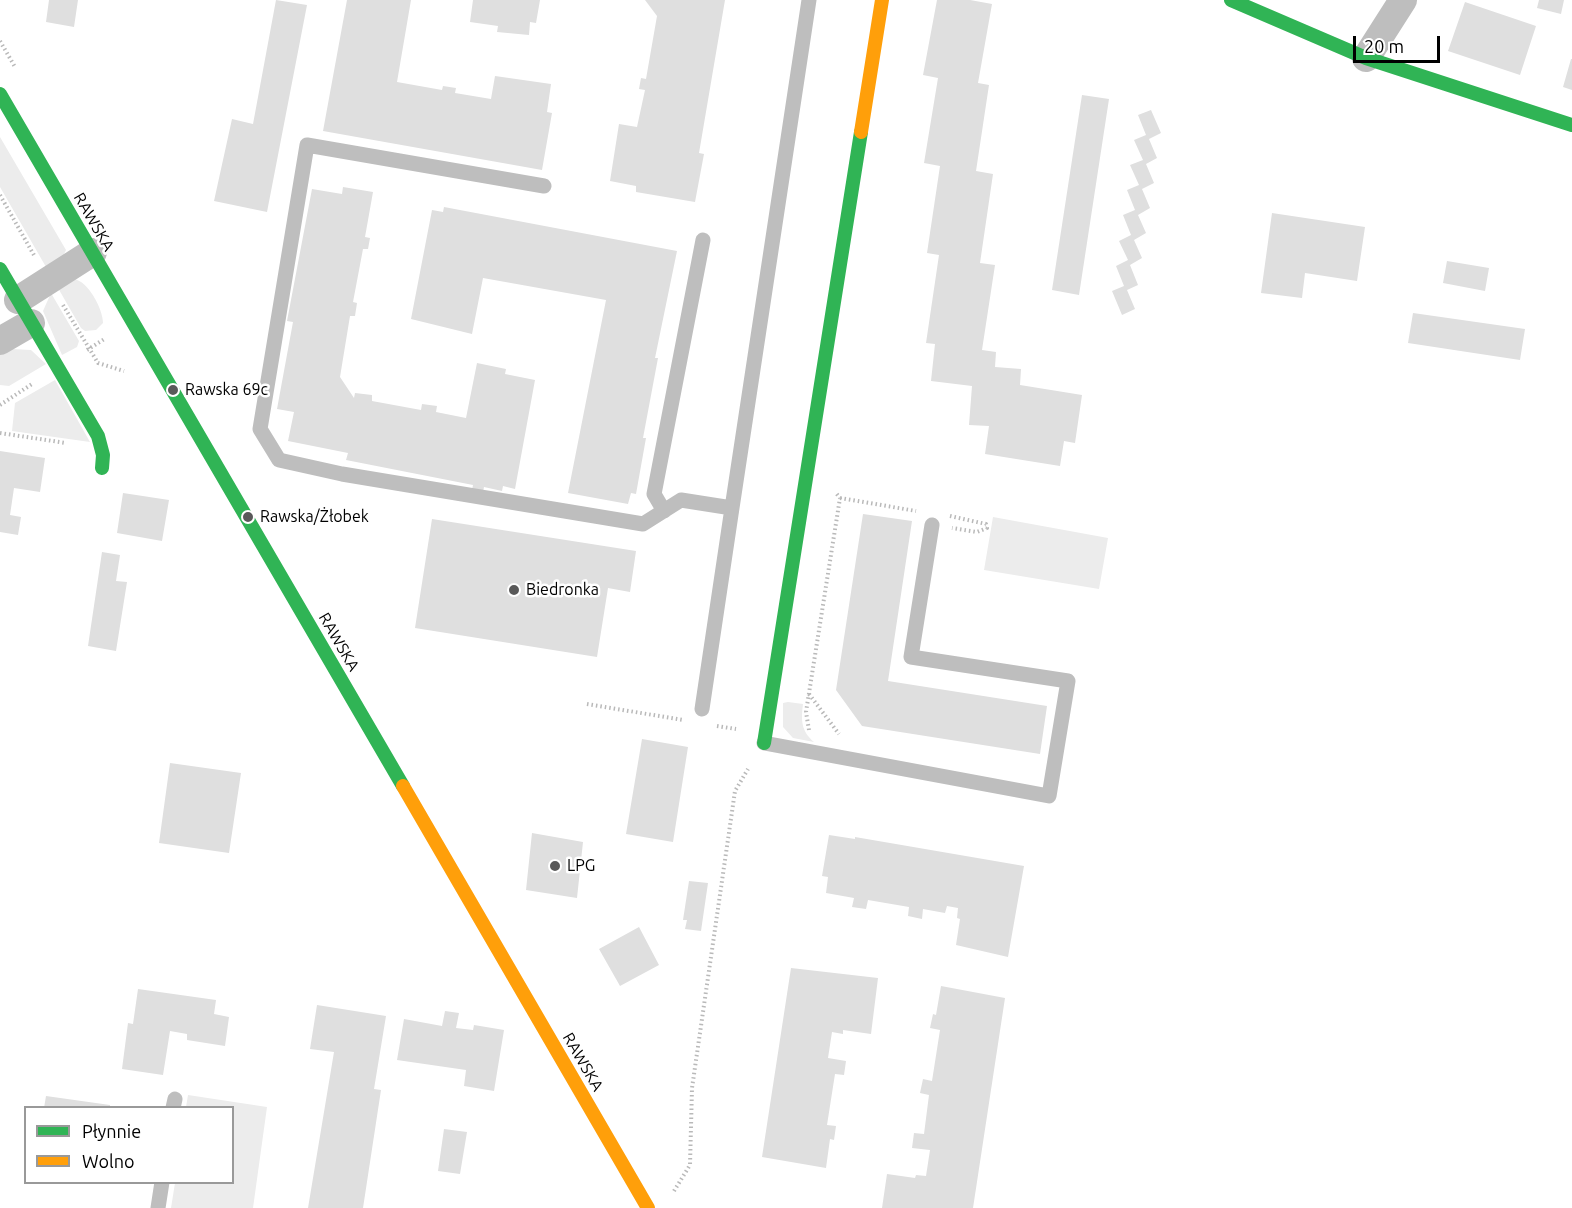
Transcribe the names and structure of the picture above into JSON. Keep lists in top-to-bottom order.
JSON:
{
  "streets": {
    "street": ["RAWSKA"]
  },
  "places": [
    "Rawska 69c",
    "Rawska/Żłobek",
    "Biedronka",
    "LPG"
  ],
  "legend": ["Płynnie", "Wolno"],
  "scale_bar": "20 m"
}
